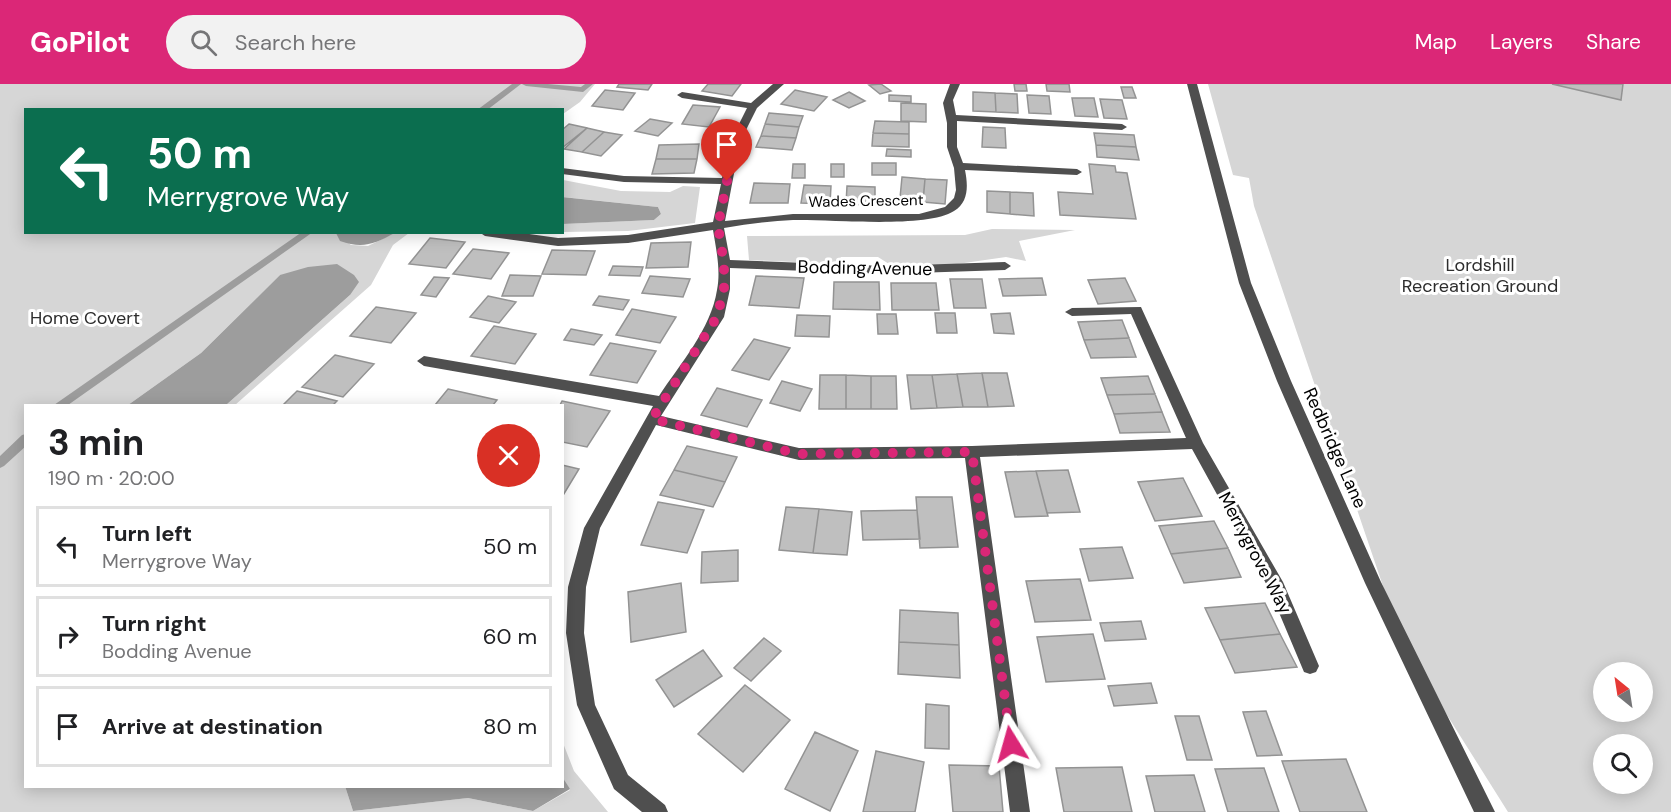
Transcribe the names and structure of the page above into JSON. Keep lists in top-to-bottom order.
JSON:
{
  "streets": {
    "street": [
      "Wades Crescent",
      "Bodding Avenue",
      "Redbridge Lane",
      "Merrygrove Way"
    ]
  },
  "parks": ["Lordshill Recreation Ground", "Home Covert"],
  "north": "top left",
  "page": {
    "header": "GoPilot",
    "search": "Search here",
    "nav": ["Map", "Layers", "Share"],
    "turn": ["50 m", "Merrygrove Way"],
    "heading": ["3 min", "190 m · 20:00"],
    "list": [
      {
        "name": "Turn left",
        "note": "Merrygrove Way",
        "value": "50 m"
      },
      {
        "name": "Turn right",
        "note": "Bodding Avenue",
        "value": "60 m"
      },
      {
        "name": "Arrive at destination",
        "value": "80 m"
      }
    ]
  }
}
